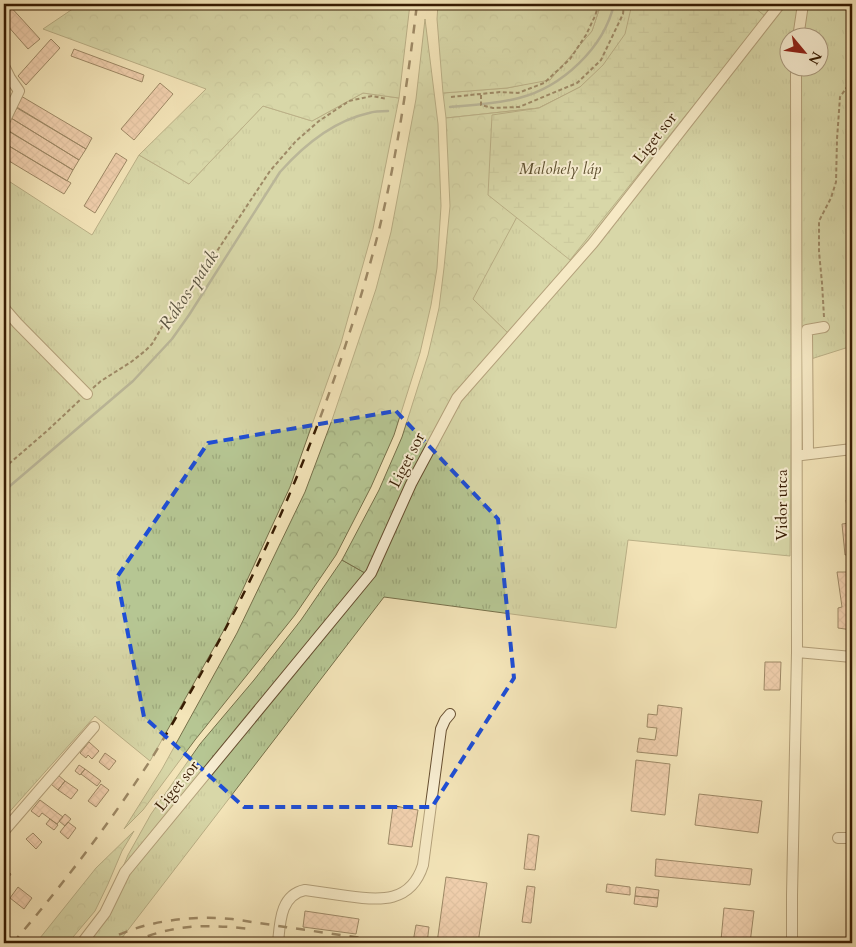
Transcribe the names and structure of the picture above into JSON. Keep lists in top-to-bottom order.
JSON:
{
  "streets": {
    "street": ["Liget sor", "Vidor utca"]
  },
  "water": ["Rákos-patak"],
  "parks": ["Malohely láp"],
  "north": "bottom right"
}
